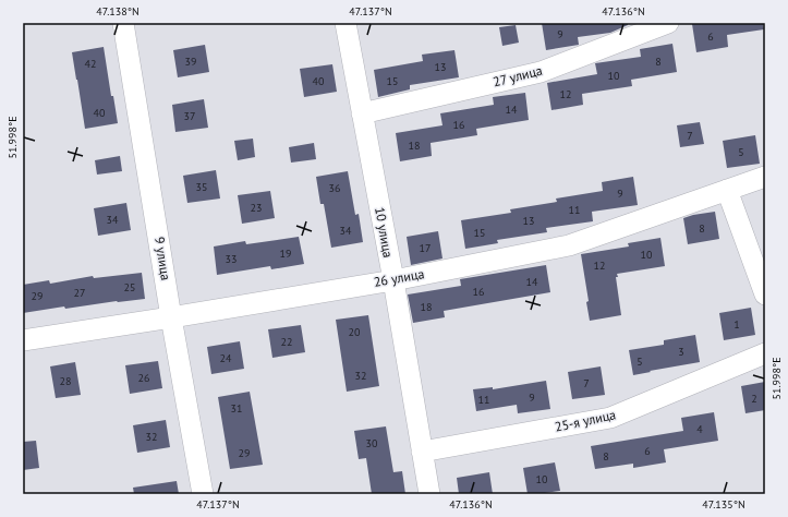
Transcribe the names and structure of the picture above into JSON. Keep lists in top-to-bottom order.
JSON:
{
  "streets": {
    "street": [
      "27 улица",
      "10 улица",
      "9 улица",
      "26 улица",
      "25-я улица"
    ]
  },
  "crossings": [
    ["27 улица", "10 улица"],
    ["10 улица", "26 улица"],
    ["10 улица", "25-я улица"],
    ["9 улица", "26 улица"]
  ],
  "house_numbers": [
    "9",
    "6",
    "39",
    "8",
    "42",
    "13",
    "10",
    "40",
    "15",
    "12",
    "14",
    "40",
    "37",
    "16",
    "7",
    "18",
    "5",
    "35",
    "36",
    "9",
    "23",
    "11",
    "34",
    "13",
    "8",
    "34",
    "15",
    "17",
    "19",
    "10",
    "33",
    "12",
    "14",
    "25",
    "16",
    "27",
    "29",
    "18",
    "1",
    "20",
    "22",
    "3",
    "24",
    "5",
    "32",
    "26",
    "28",
    "7",
    "9",
    "2",
    "11",
    "31",
    "4",
    "32",
    "30",
    "6",
    "29",
    "8",
    "10"
  ],
  "coordinates": [
    "47.138°N",
    "47.137°N",
    "47.136°N",
    "51.998°E",
    "47.135°N"
  ]
}
